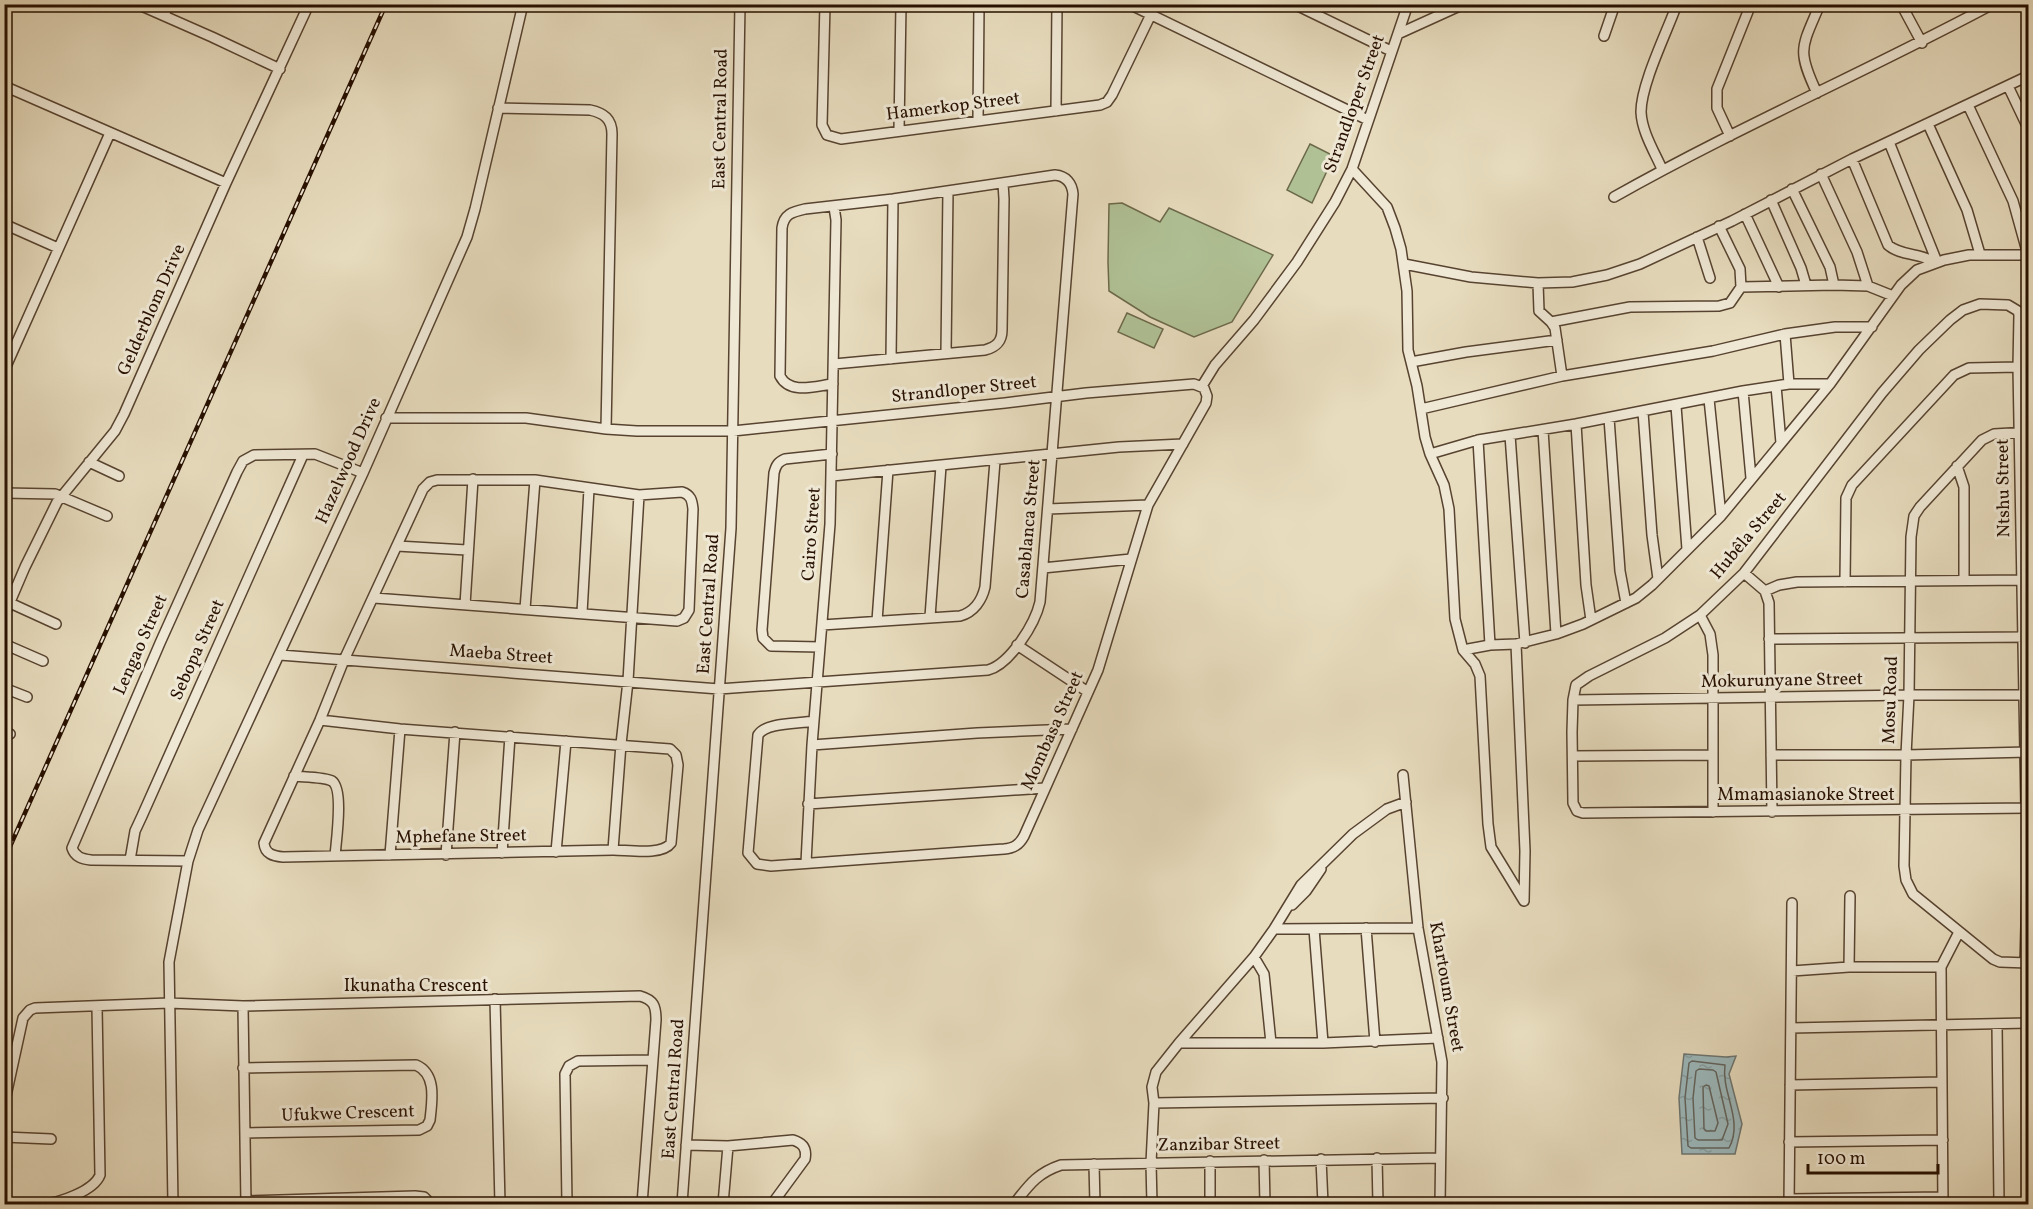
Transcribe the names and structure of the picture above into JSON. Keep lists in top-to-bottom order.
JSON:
{
  "streets": {
    "street": [
      "Strandloper Street",
      "Hamerkop Street",
      "East Central Road",
      "Gelderblom Drive",
      "Hazelwood Drive",
      "Ntshu Street",
      "Casablanca Street",
      "Cairo Street",
      "Hubêla Street",
      "Lengao Street",
      "Sebopa Street",
      "Maeba Street",
      "Mokurunyane Street",
      "Mosu Road",
      "Mombasa Street",
      "Mmamasianoke Street",
      "Mphefane Street",
      "Ikunatha Crescent",
      "Khartoum Street",
      "Ufukwe Crescent",
      "Zanzibar Street"
    ]
  },
  "crossings": [
    ["Strandloper Street", "East Central Road"],
    ["Strandloper Street", "Hazelwood Drive"],
    ["Strandloper Street", "Casablanca Street"],
    ["Strandloper Street", "Cairo Street"],
    ["Strandloper Street", "Mombasa Street"],
    ["East Central Road", "Casablanca Street"],
    ["East Central Road", "Maeba Street"],
    ["Hazelwood Drive", "Lengao Street"],
    ["Hazelwood Drive", "Maeba Street"],
    ["Hazelwood Drive", "Ikunatha Crescent"],
    ["Ntshu Street", "Hubêla Street"],
    ["Ntshu Street", "Mokurunyane Street"],
    ["Ntshu Street", "Mosu Road"],
    ["Ntshu Street", "Mmamasianoke Street"],
    ["Casablanca Street", "Cairo Street"],
    ["Casablanca Street", "Maeba Street"],
    ["Cairo Street", "Mombasa Street"],
    ["Hubêla Street", "Mokurunyane Street"],
    ["Lengao Street", "Sebopa Street"],
    ["Mokurunyane Street", "Mosu Road"],
    ["Mosu Road", "Mmamasianoke Street"],
    ["Khartoum Street", "Zanzibar Street"]
  ],
  "scale_bar": "100 m"
}
